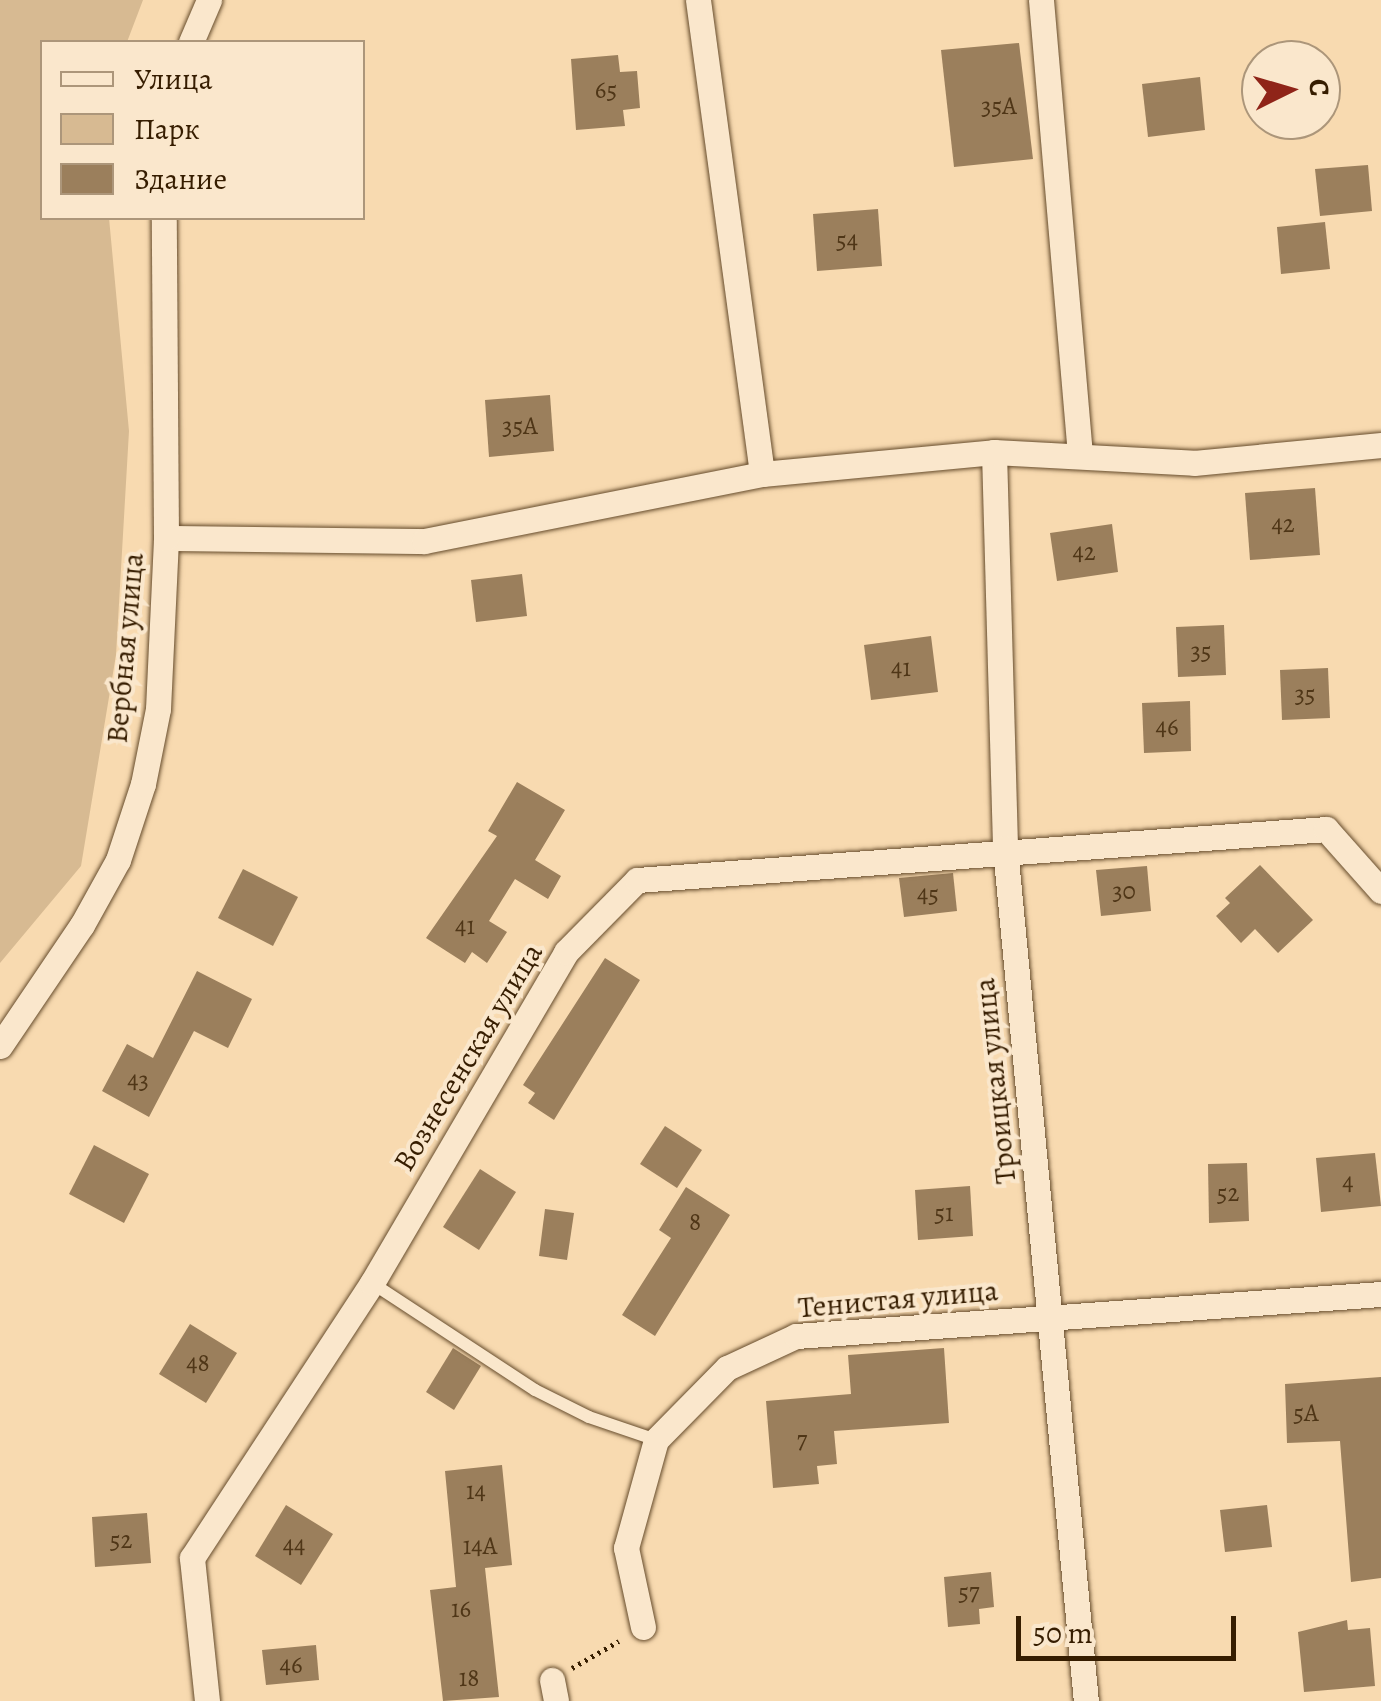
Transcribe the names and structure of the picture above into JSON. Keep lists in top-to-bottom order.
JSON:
{
  "streets": {
    "street": [
      "Вербная улица",
      "Вознесенская улица",
      "Троицкая улица",
      "Тенистая улица"
    ]
  },
  "crossings": [
    ["Вознесенская улица", "Троицкая улица"],
    ["Троицкая улица", "Тенистая улица"]
  ],
  "house_numbers": [
    "65",
    "35А",
    "54",
    "35А",
    "42",
    "42",
    "35",
    "41",
    "35",
    "46",
    "30",
    "45",
    "41",
    "43",
    "4",
    "52",
    "51",
    "8",
    "48",
    "5А",
    "7",
    "14",
    "52",
    "44",
    "14А",
    "57",
    "16",
    "46",
    "18"
  ],
  "legend": ["Улица", "Парк", "Здание"],
  "scale_bar": "50 m",
  "north": "right"
}
